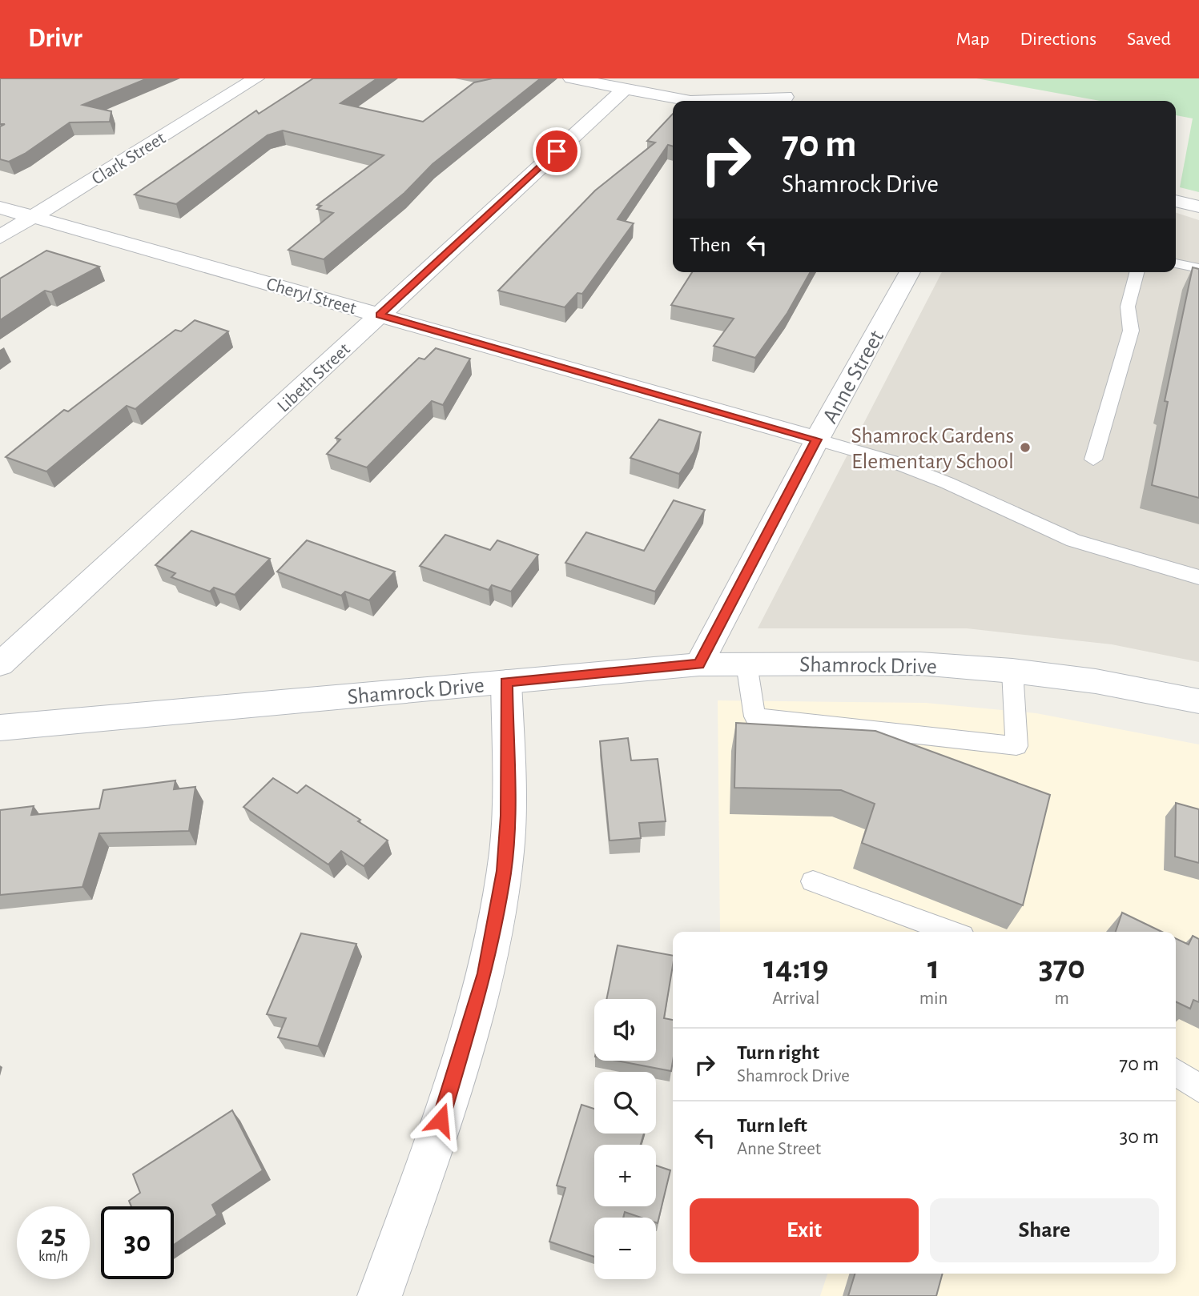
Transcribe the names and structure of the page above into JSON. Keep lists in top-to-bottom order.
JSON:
{
  "streets": {
    "street": [
      "Clark Street",
      "Cheryl Street",
      "Anne Street",
      "Libeth Street",
      "Shamrock Drive"
    ]
  },
  "crossings": [
    ["Clark Street", "Cheryl Street"],
    ["Cheryl Street", "Anne Street"],
    ["Cheryl Street", "Libeth Street"],
    ["Anne Street", "Shamrock Drive"]
  ],
  "places": ["Shamrock Gardens Elementary School"],
  "page": {
    "header": "Drivr",
    "nav": ["Map", "Directions", "Saved"],
    "turn": ["70 m", "Shamrock Drive"],
    "then": "Then",
    "eta": [
      "14:19",
      "Arrival",
      "1",
      "min",
      "370",
      "m"
    ],
    "map_buttons": ["+", "−"],
    "list": [
      {
        "name": "Turn right",
        "note": "Shamrock Drive",
        "value": "70 m"
      },
      {
        "name": "Turn left",
        "note": "Anne Street",
        "value": "30 m"
      }
    ],
    "buttons": ["Exit", "Share"],
    "speed": "25 km/h",
    "limit": "30"
  }
}
